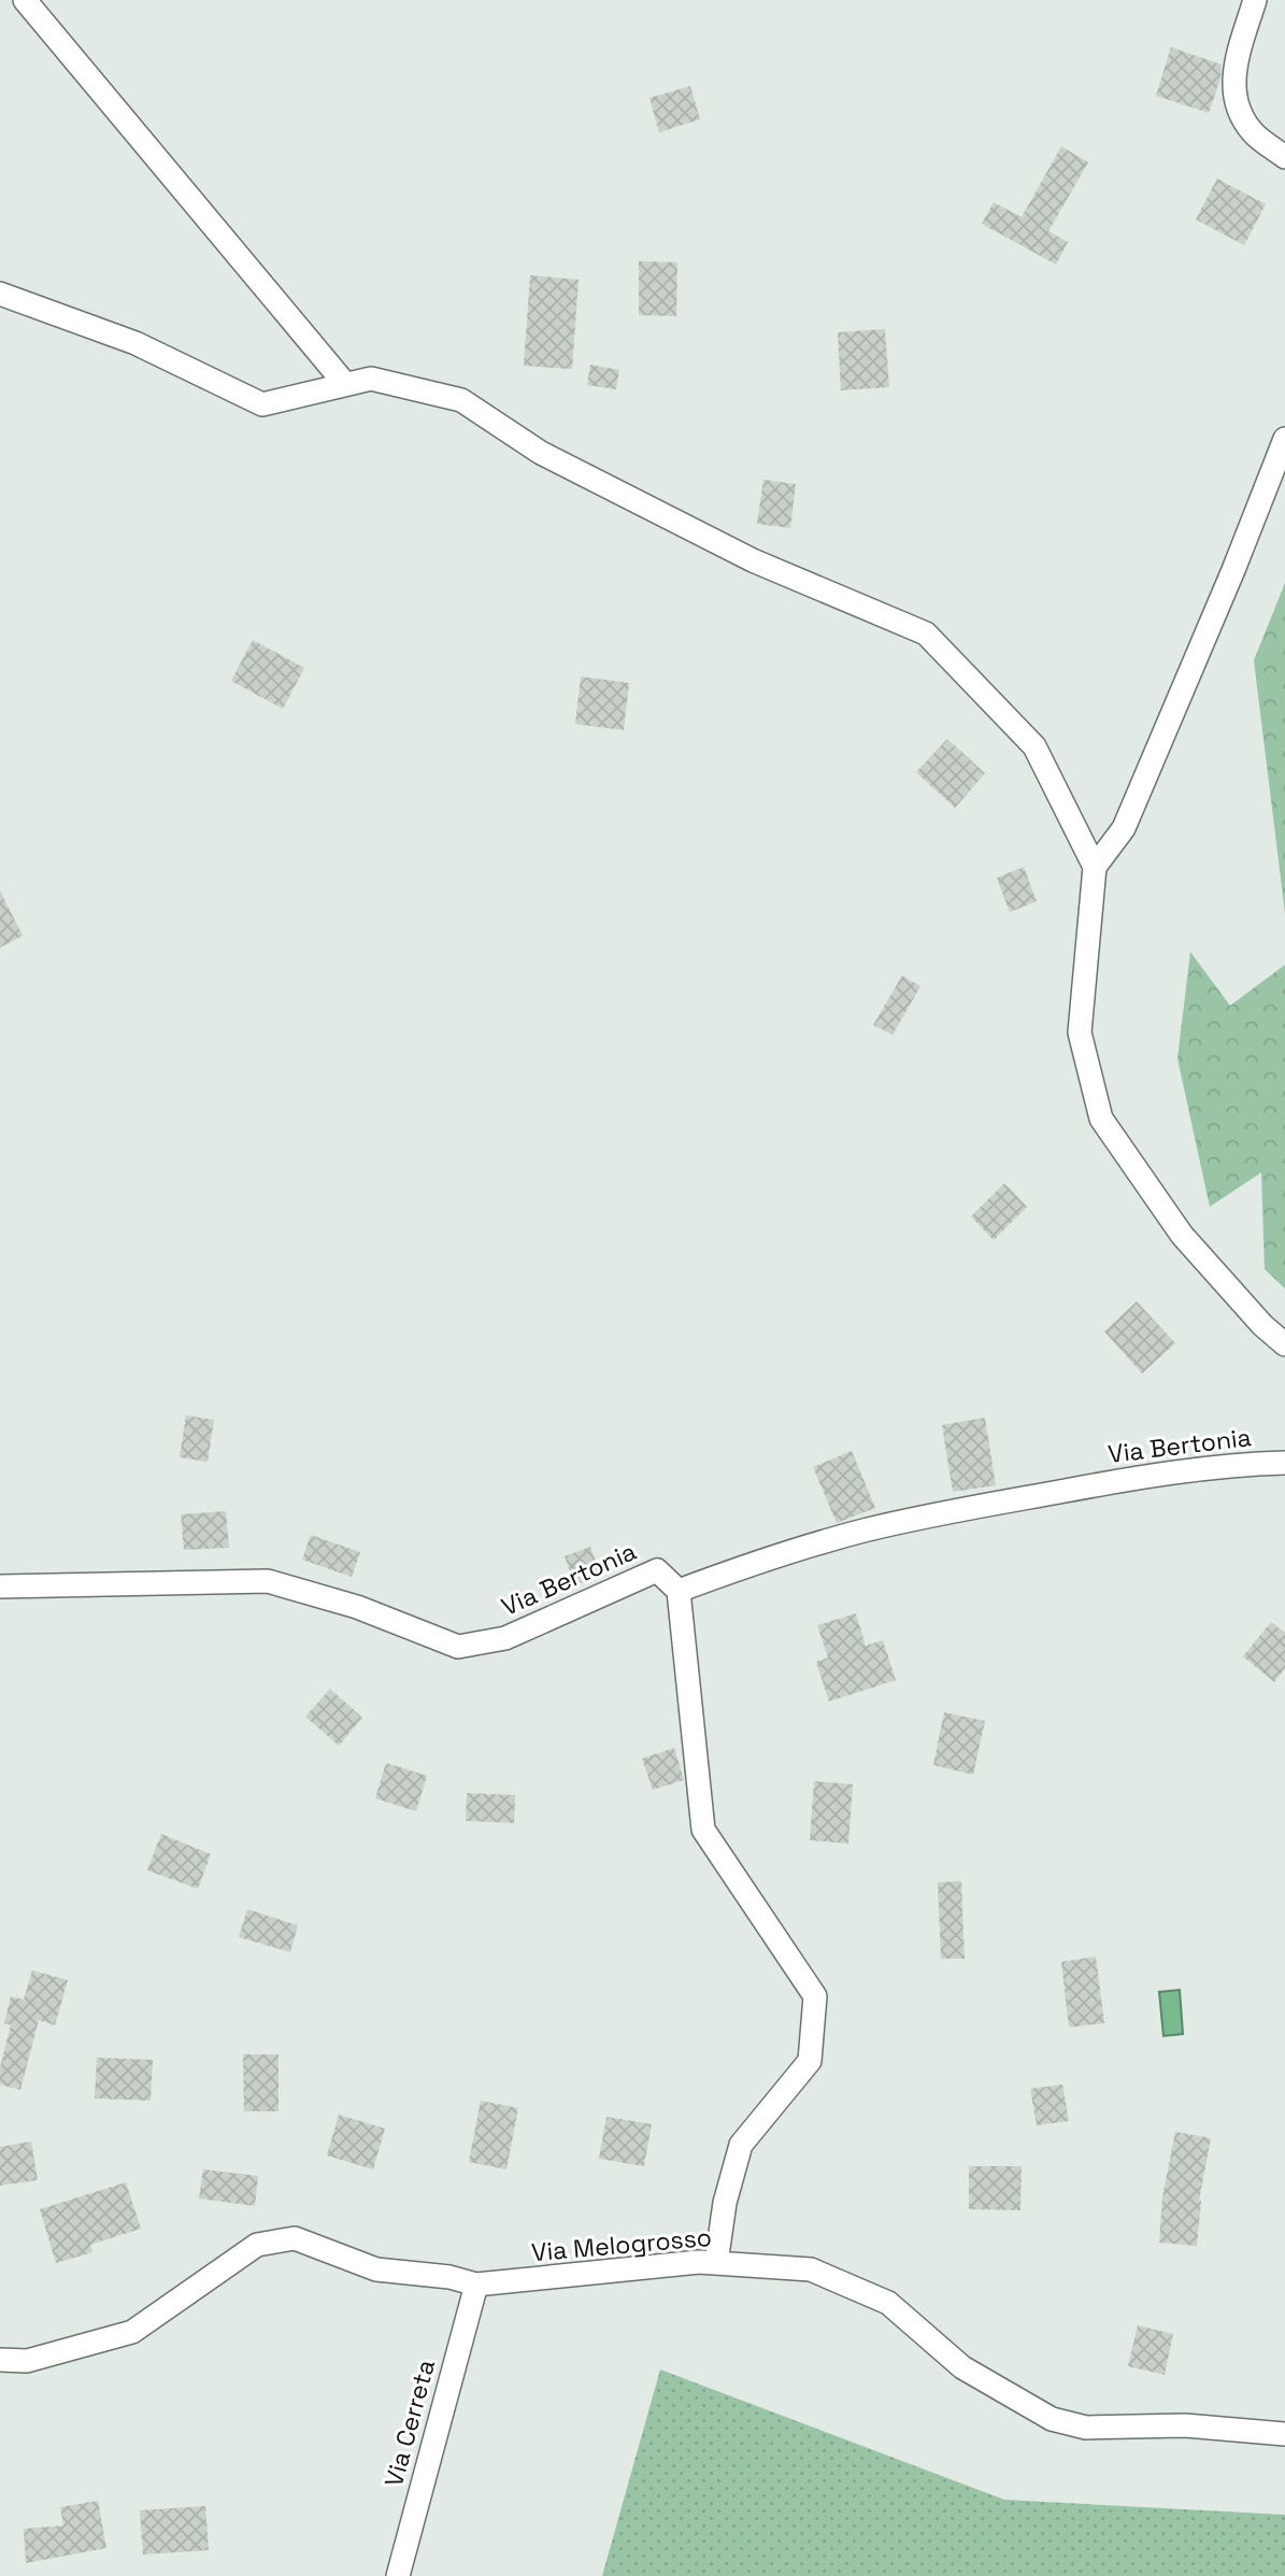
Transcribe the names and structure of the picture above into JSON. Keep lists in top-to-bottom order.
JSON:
{
  "streets": {
    "street": ["Via Bertonia", "Via Melogrosso", "Via Cerreta"]
  },
  "crossings": [
    ["Via Melogrosso", "Via Cerreta"]
  ]
}
